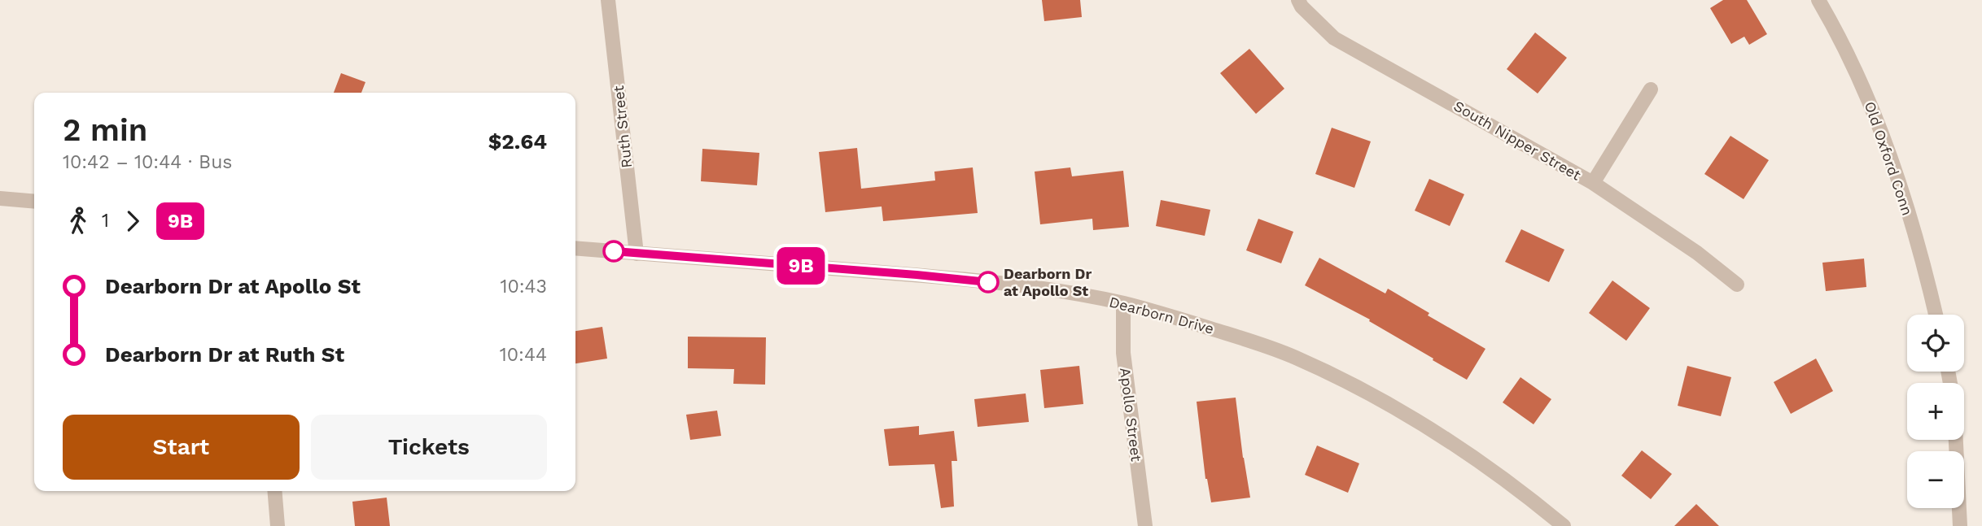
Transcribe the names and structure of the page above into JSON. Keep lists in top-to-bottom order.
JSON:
{
  "streets": {
    "street": [
      "Ruth Street",
      "South Nipper Street",
      "Old Oxford Conn",
      "Dearborn Drive",
      "Apollo Street"
    ]
  },
  "crossings": [
    ["Ruth Street", "Dearborn Drive"],
    ["Dearborn Drive", "Apollo Street"]
  ],
  "places": ["Dearborn Dr at Apollo St"],
  "lines": ["bus line 9B"],
  "page": {
    "on_map": "9B",
    "heading": ["2 min", "10:42 – 10:44 · Bus", "$2.64"],
    "legs": ["1", "9B"],
    "list": [
      {
        "name": "Dearborn Dr at Apollo St",
        "value": "10:43"
      },
      {
        "name": "Dearborn Dr at Ruth St",
        "value": "10:44"
      }
    ],
    "map_buttons": ["+", "−"],
    "buttons": ["Start", "Tickets"]
  }
}
